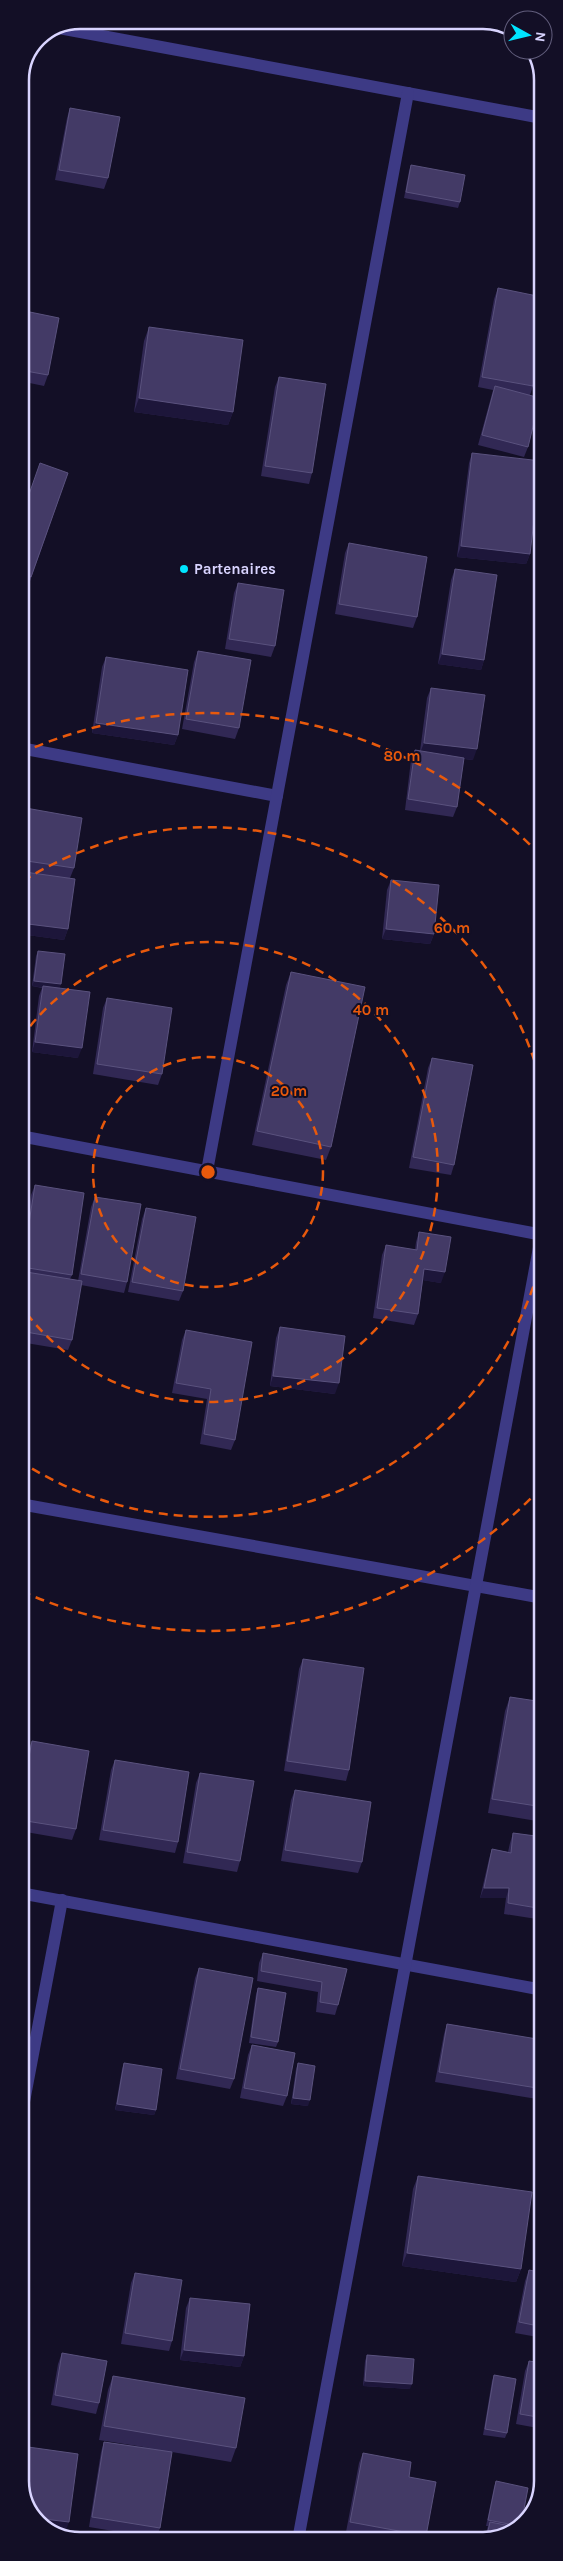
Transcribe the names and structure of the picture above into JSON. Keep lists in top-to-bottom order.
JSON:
{
  "places": ["Partenaires"],
  "north": "right",
  "rings": [
    "80 m",
    "60 m",
    "40 m",
    "20 m"
  ]
}
